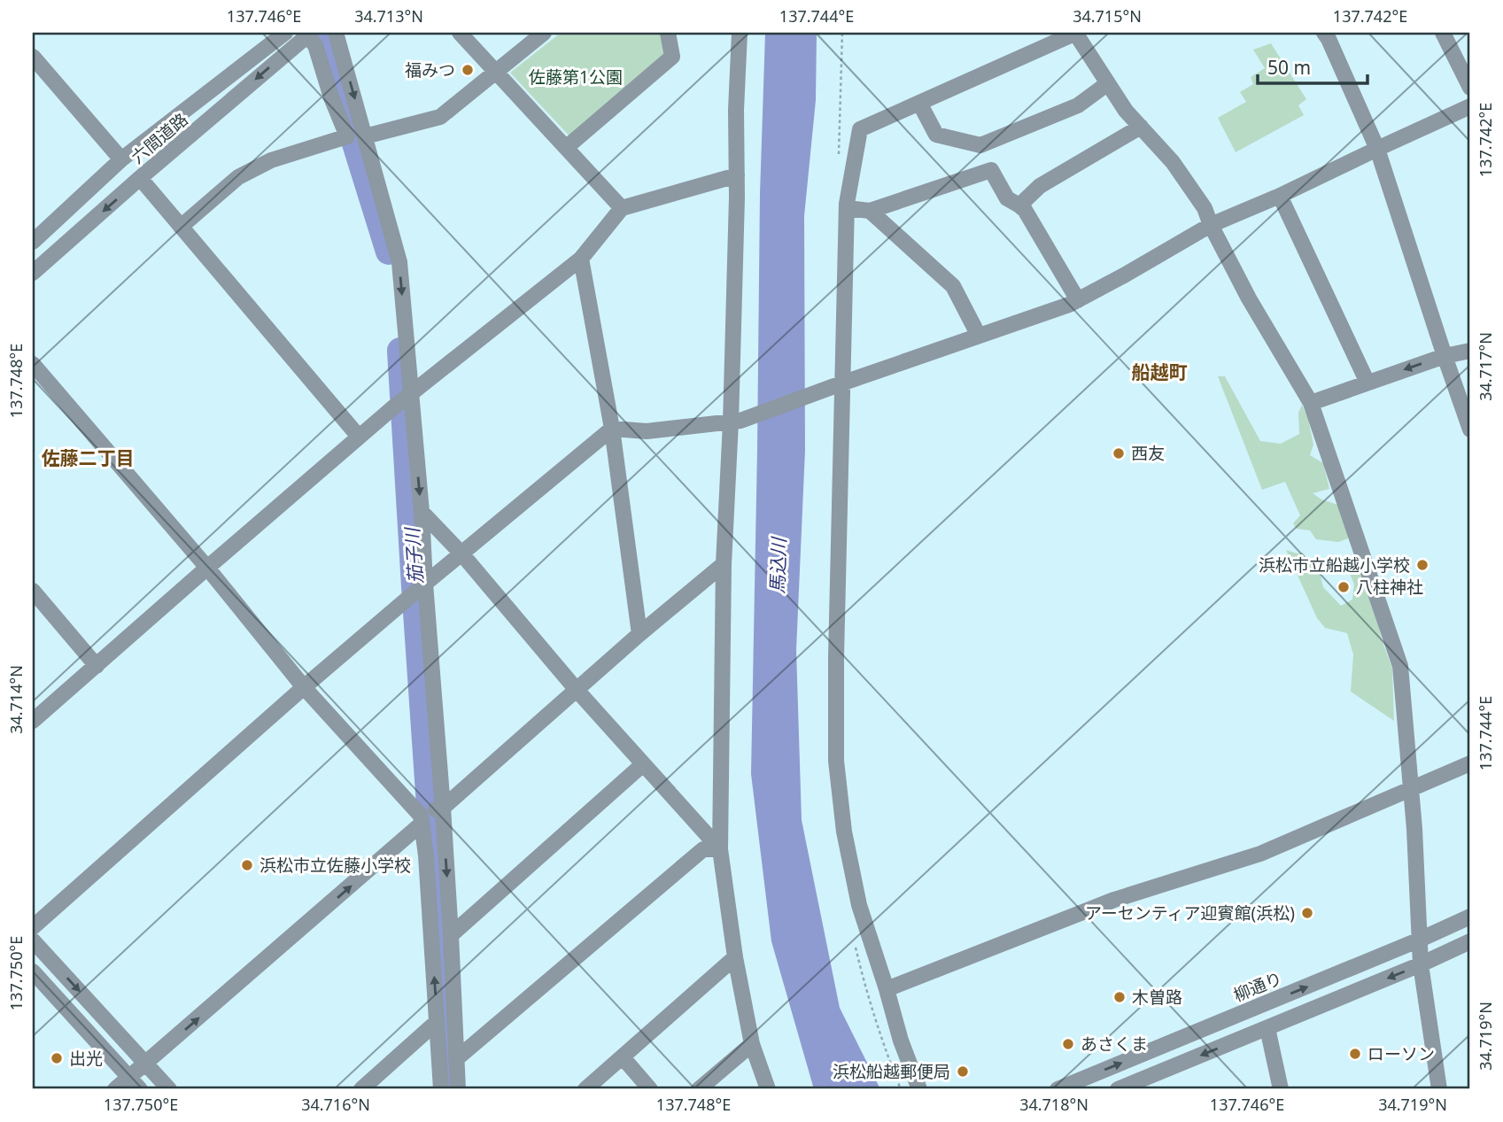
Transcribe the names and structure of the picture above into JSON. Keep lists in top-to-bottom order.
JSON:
{
  "streets": {
    "street": ["六間道路", "柳通り"]
  },
  "districts": ["船越町", "佐藤二丁目"],
  "water": ["茄子川", "馬込川"],
  "parks": ["佐藤第1公園"],
  "places": [
    "福みつ",
    "西友",
    "浜松市立船越小学校",
    "八柱神社",
    "浜松市立佐藤小学校",
    "アーセンティア迎賓館(浜松)",
    "木曽路",
    "あさくま",
    "ローソン",
    "出光",
    "浜松船越郵便局"
  ],
  "scale_bar": "50 m",
  "coordinates": [
    "137.746°E",
    "34.713°N",
    "137.744°E",
    "34.715°N",
    "137.742°E",
    "34.717°N",
    "137.748°E",
    "34.714°N",
    "137.750°E",
    "34.719°N",
    "34.716°N",
    "34.718°N"
  ]
}
